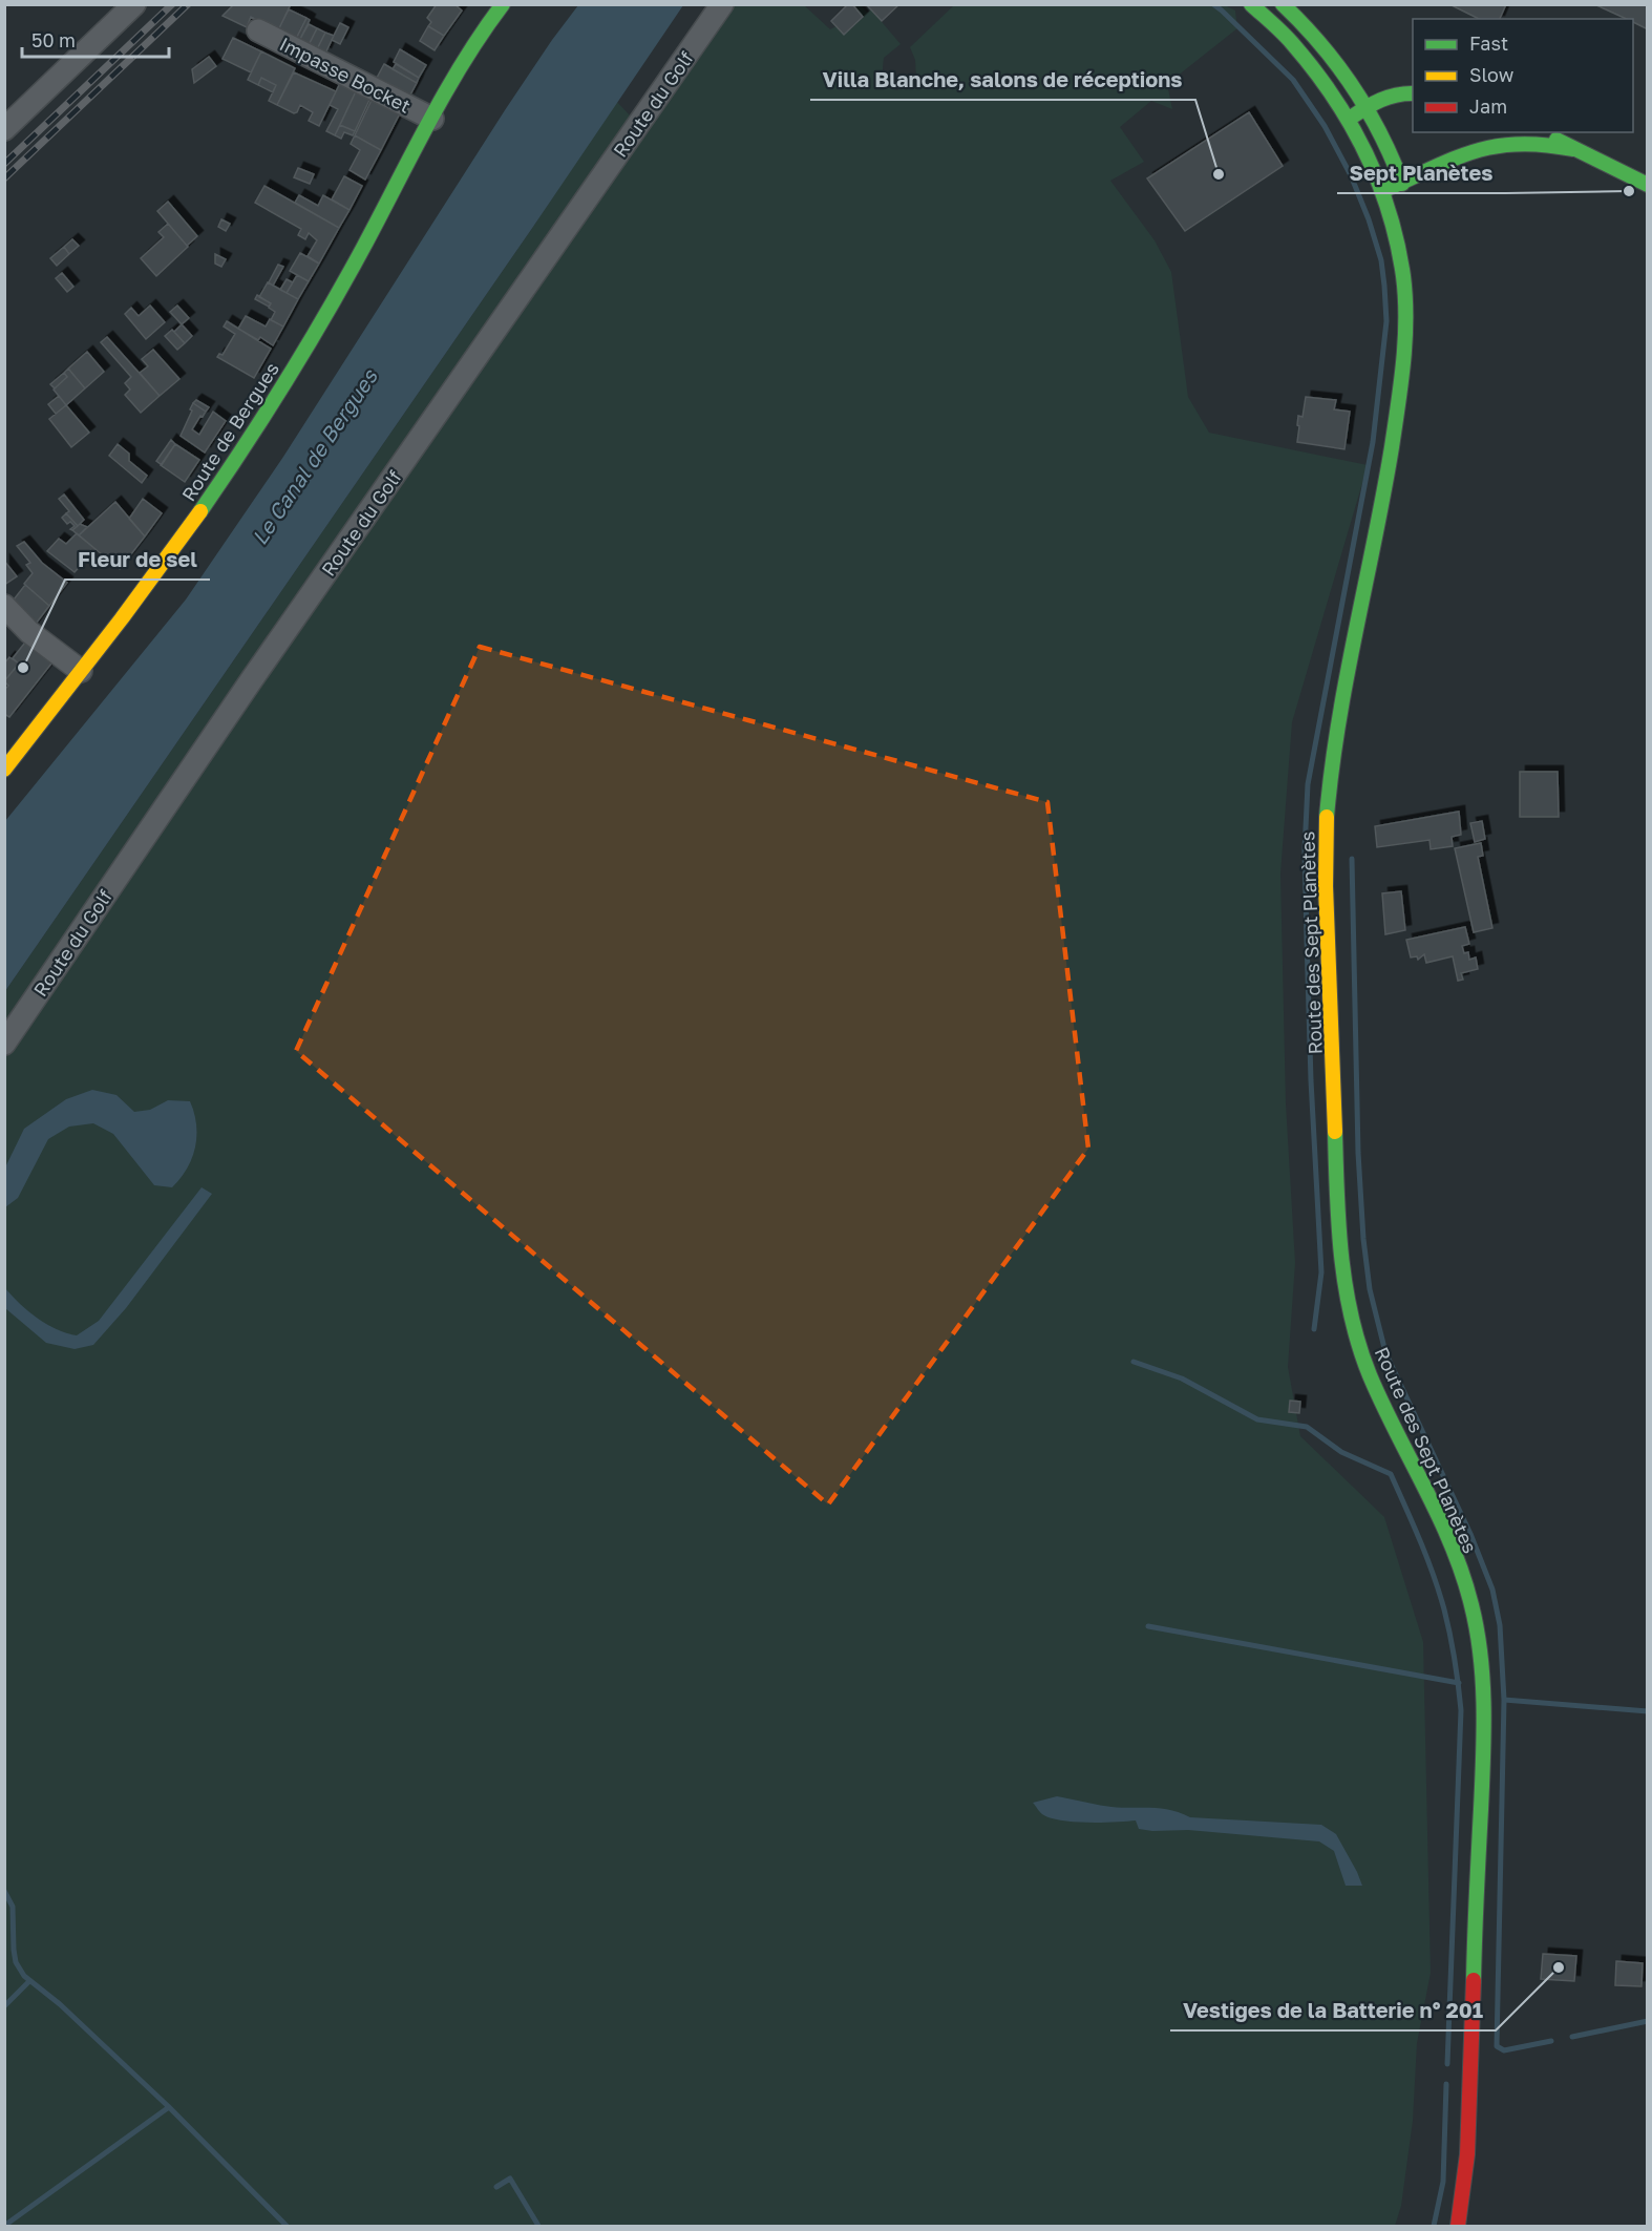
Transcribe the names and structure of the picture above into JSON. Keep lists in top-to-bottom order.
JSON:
{
  "streets": {
    "main road": ["Route de Bergues", "Route des Sept Planètes"],
    "street": ["Impasse Bocket", "Route du Golf"]
  },
  "crossings": [
    ["Impasse Bocket", "Route de Bergues"]
  ],
  "water": ["Le Canal de Bergues"],
  "places": [
    "Villa Blanche, salons de réceptions",
    "Sept Planètes",
    "Fleur de sel",
    "Vestiges de la Batterie n° 201"
  ],
  "legend": ["Fast", "Slow", "Jam"],
  "scale_bar": "50 m"
}
